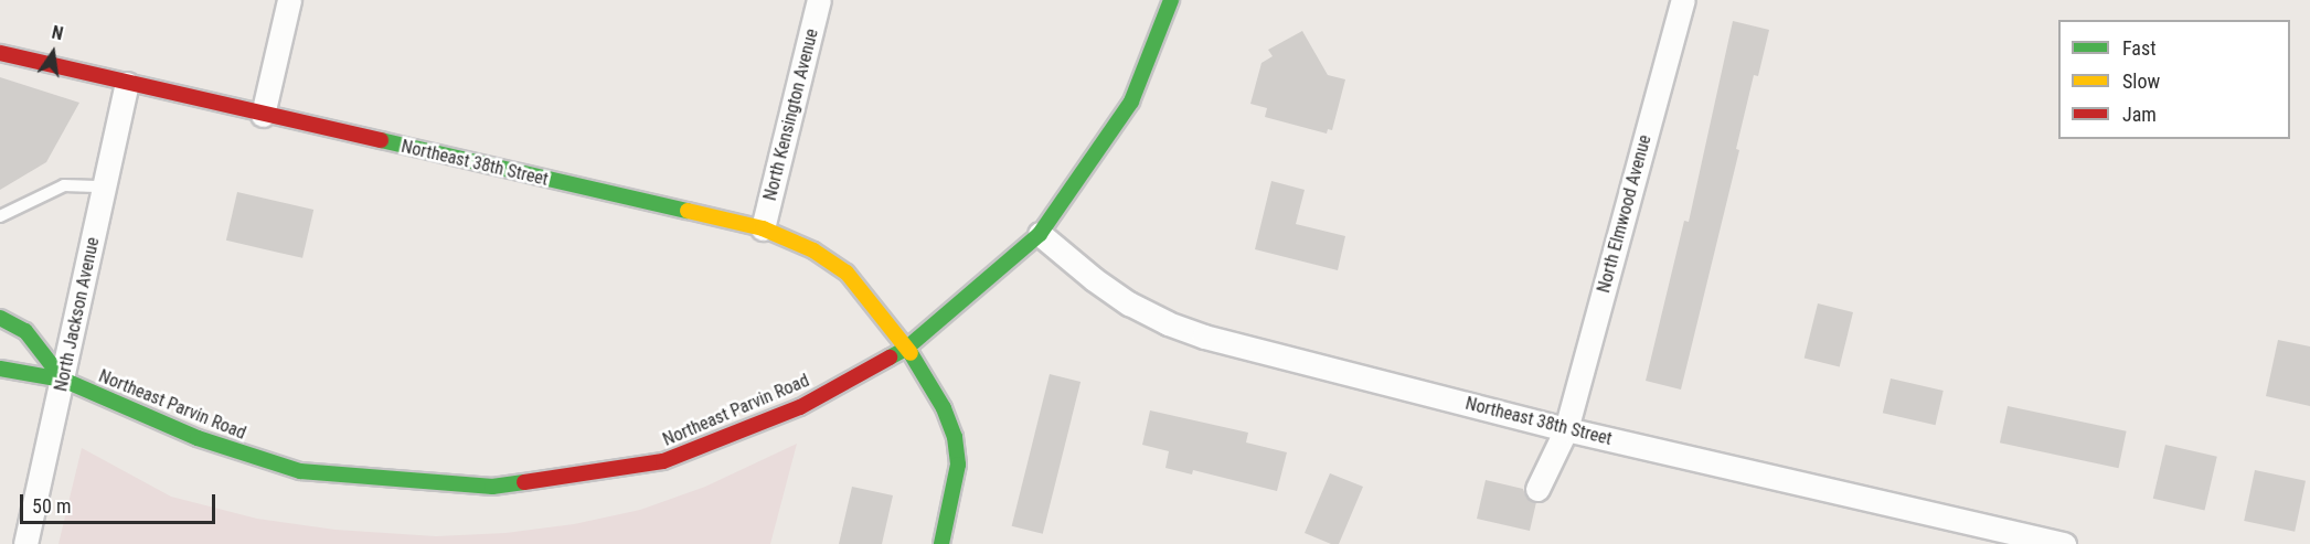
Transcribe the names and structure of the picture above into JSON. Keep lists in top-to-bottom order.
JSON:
{
  "streets": {
    "main road": ["Northeast 38th Street", "Northeast Parvin Road"],
    "street": ["North Kensington Avenue", "North Elmwood Avenue", "North Jackson Avenue"]
  },
  "crossings": [
    ["North Kensington Avenue", "Northeast 38th Street"],
    ["Northeast 38th Street", "North Elmwood Avenue"],
    ["Northeast 38th Street", "North Jackson Avenue"],
    ["Northeast 38th Street", "Northeast Parvin Road"],
    ["North Jackson Avenue", "Northeast Parvin Road"]
  ],
  "legend": ["Fast", "Slow", "Jam"],
  "scale_bar": "50 m",
  "north": "top"
}
